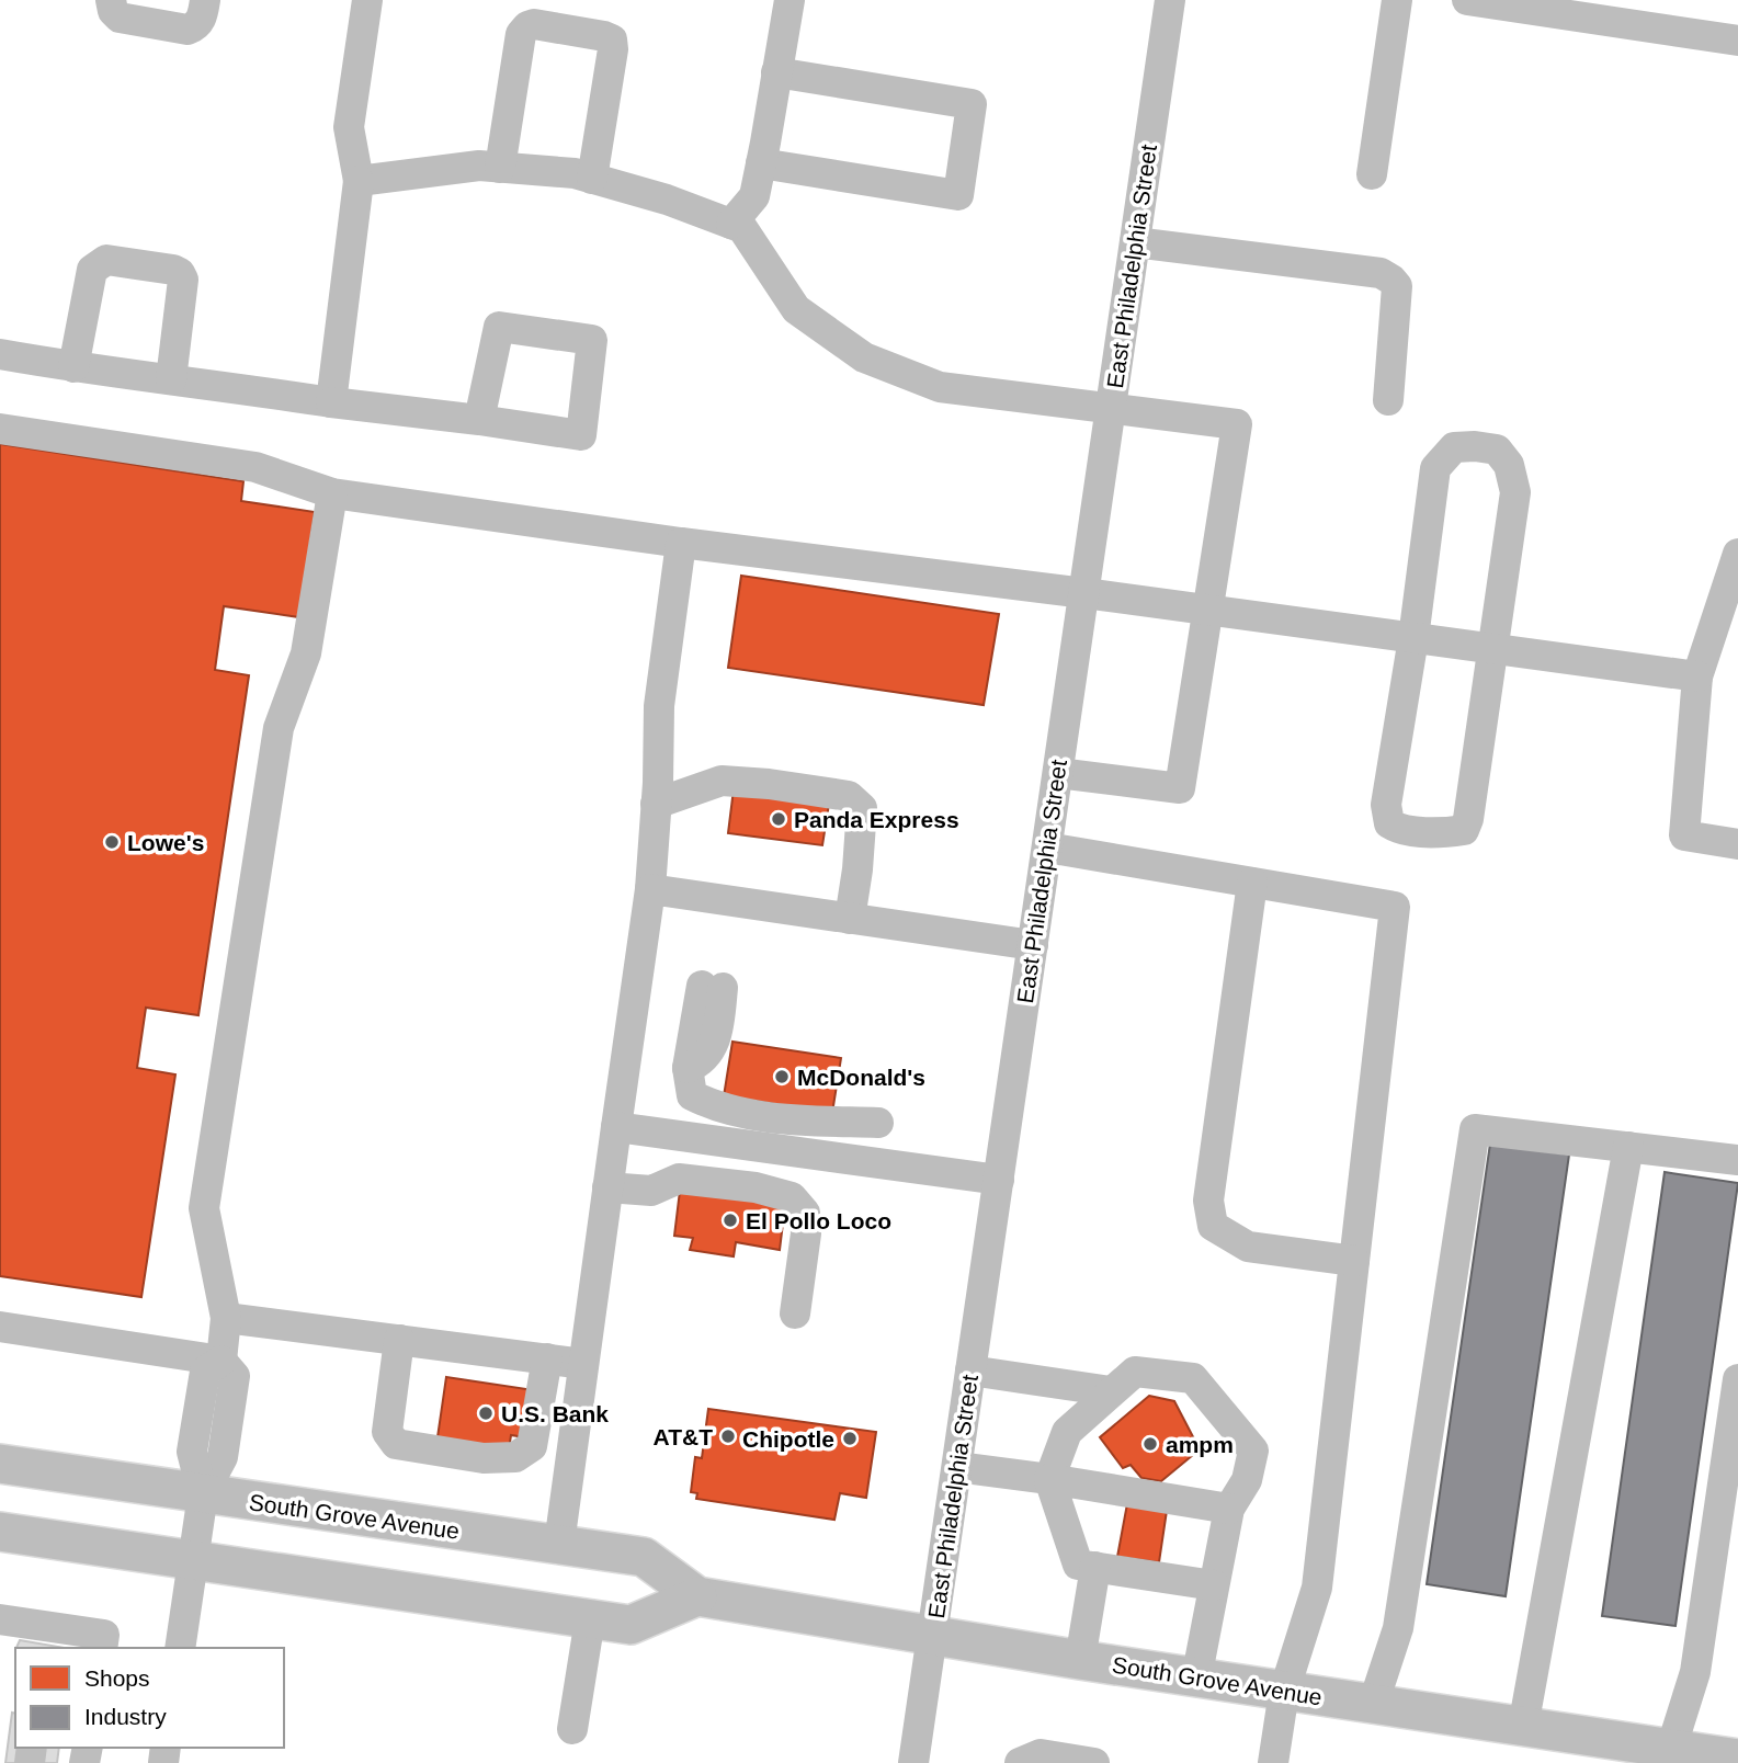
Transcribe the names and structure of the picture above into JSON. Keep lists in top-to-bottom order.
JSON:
{
  "streets": {
    "main road": ["South Grove Avenue"],
    "street": ["East Philadelphia Street"]
  },
  "crossings": [
    ["East Philadelphia Street", "South Grove Avenue"]
  ],
  "places": [
    "Panda Express",
    "Lowe's",
    "McDonald's",
    "El Pollo Loco",
    "U.S. Bank",
    "AT&T",
    "Chipotle",
    "ampm"
  ],
  "legend": ["Shops", "Industry"]
}
